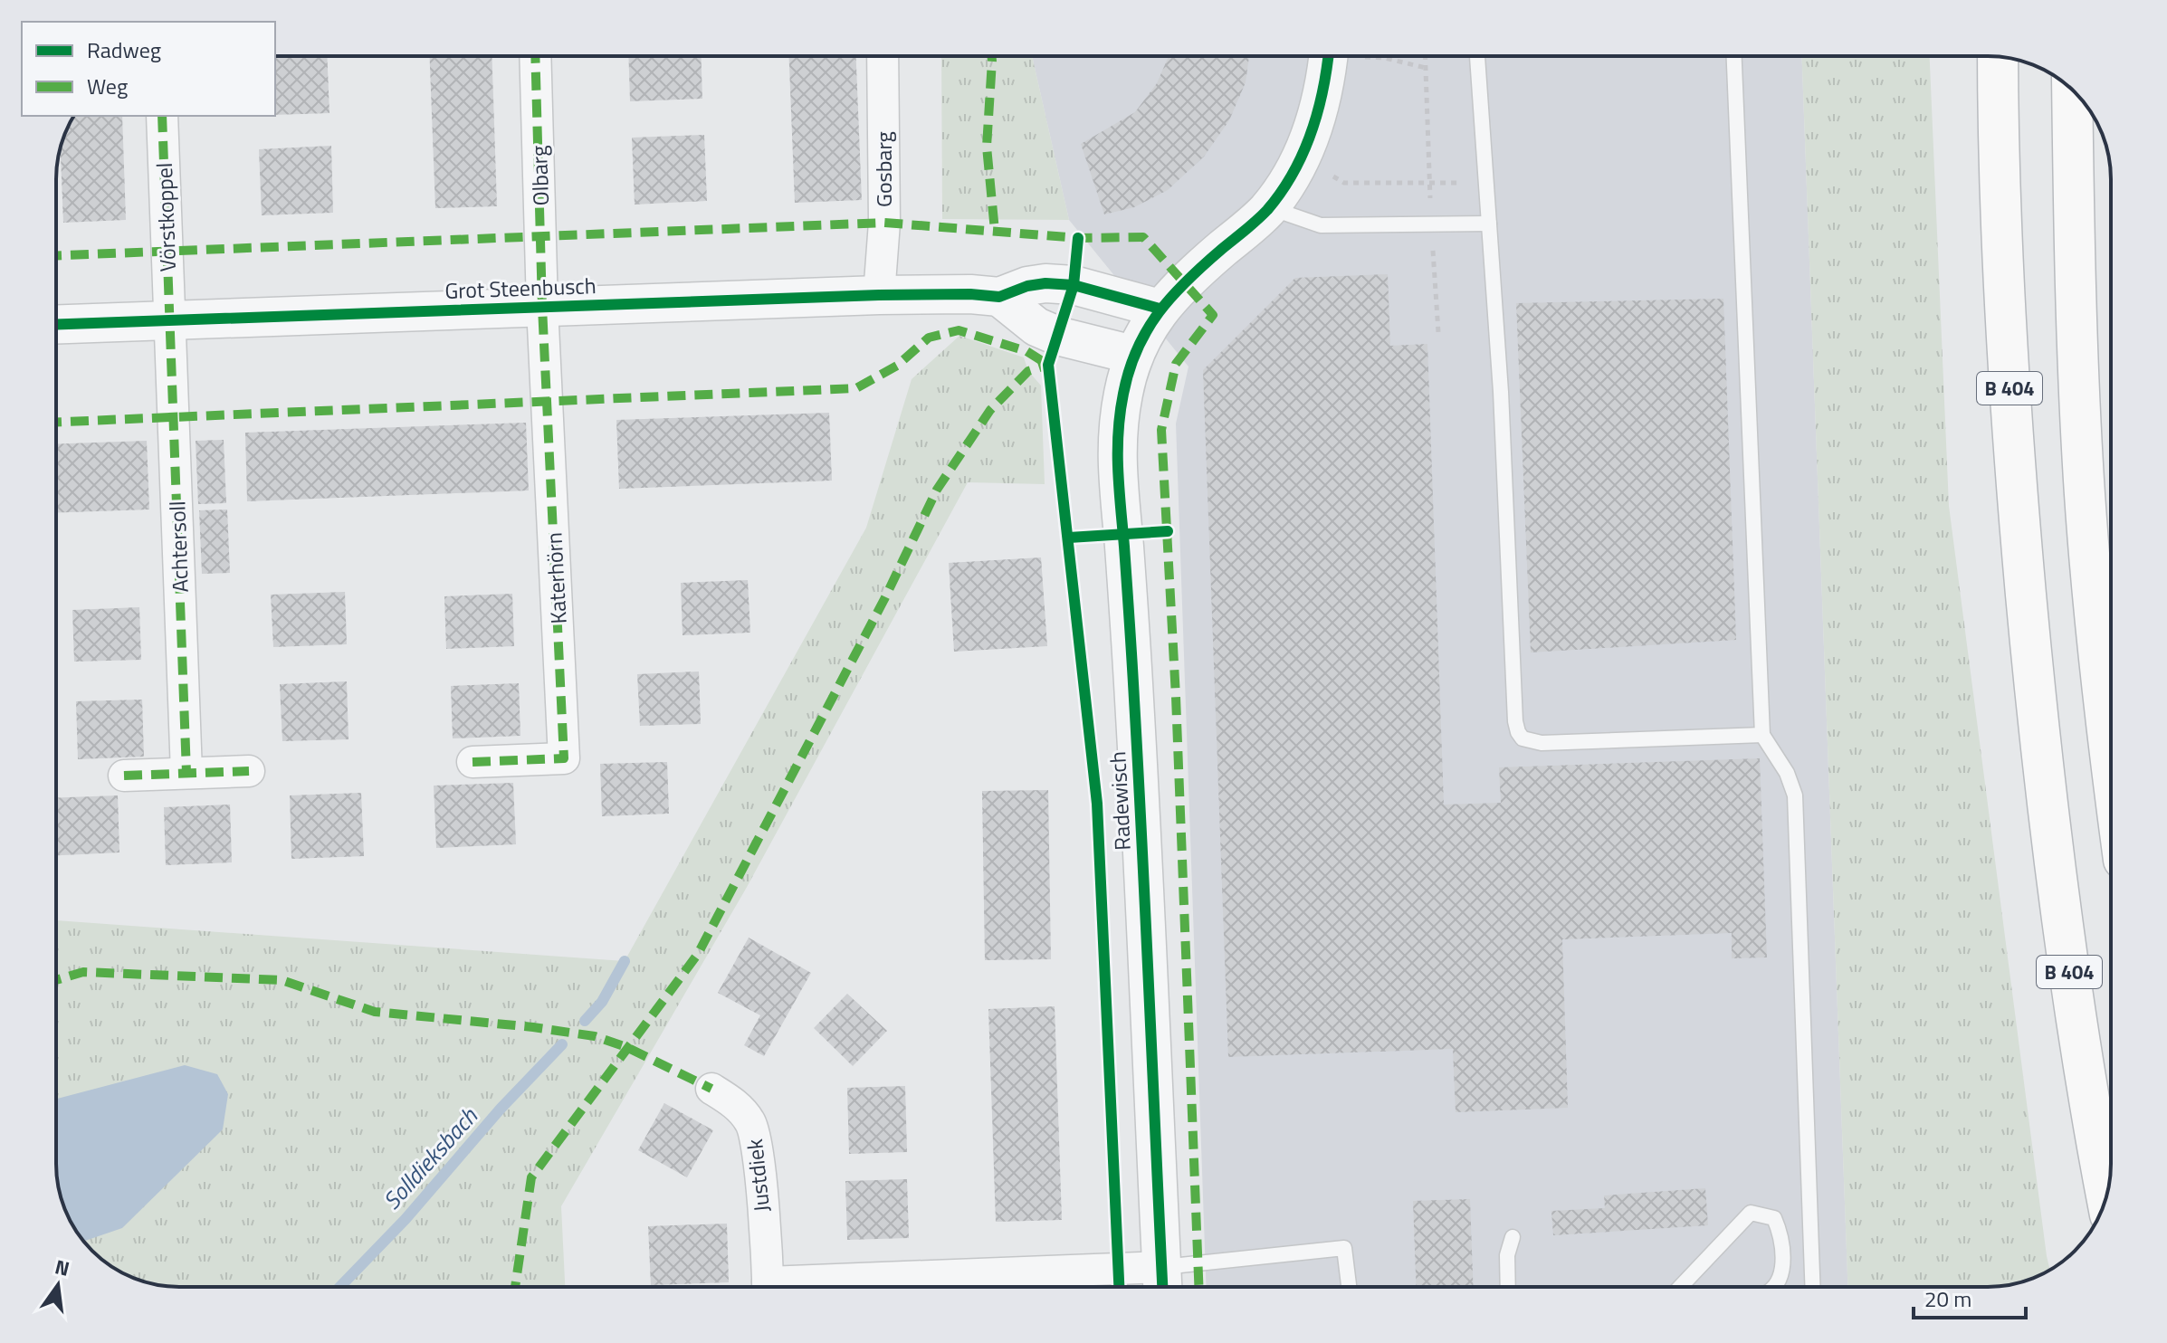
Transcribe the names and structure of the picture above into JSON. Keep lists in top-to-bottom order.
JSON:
{
  "streets": {
    "highway": ["B 404"],
    "street": [
      "Gosbarg",
      "Olbarg",
      "Vörstkoppel",
      "Grot Steenbusch",
      "Achtersoll",
      "Katerhörn",
      "Radewisch",
      "Justdiek"
    ]
  },
  "crossings": [
    ["Gosbarg", "Grot Steenbusch"],
    ["Olbarg", "Grot Steenbusch"],
    ["Olbarg", "Katerhörn"],
    ["Vörstkoppel", "Grot Steenbusch"],
    ["Vörstkoppel", "Achtersoll"],
    ["Grot Steenbusch", "Achtersoll"],
    ["Grot Steenbusch", "Katerhörn"],
    ["Grot Steenbusch", "Radewisch"],
    ["Radewisch", "Justdiek"]
  ],
  "water": ["Solldieksbach"],
  "legend": ["Radweg", "Weg"],
  "scale_bar": "20 m",
  "north": "top"
}
